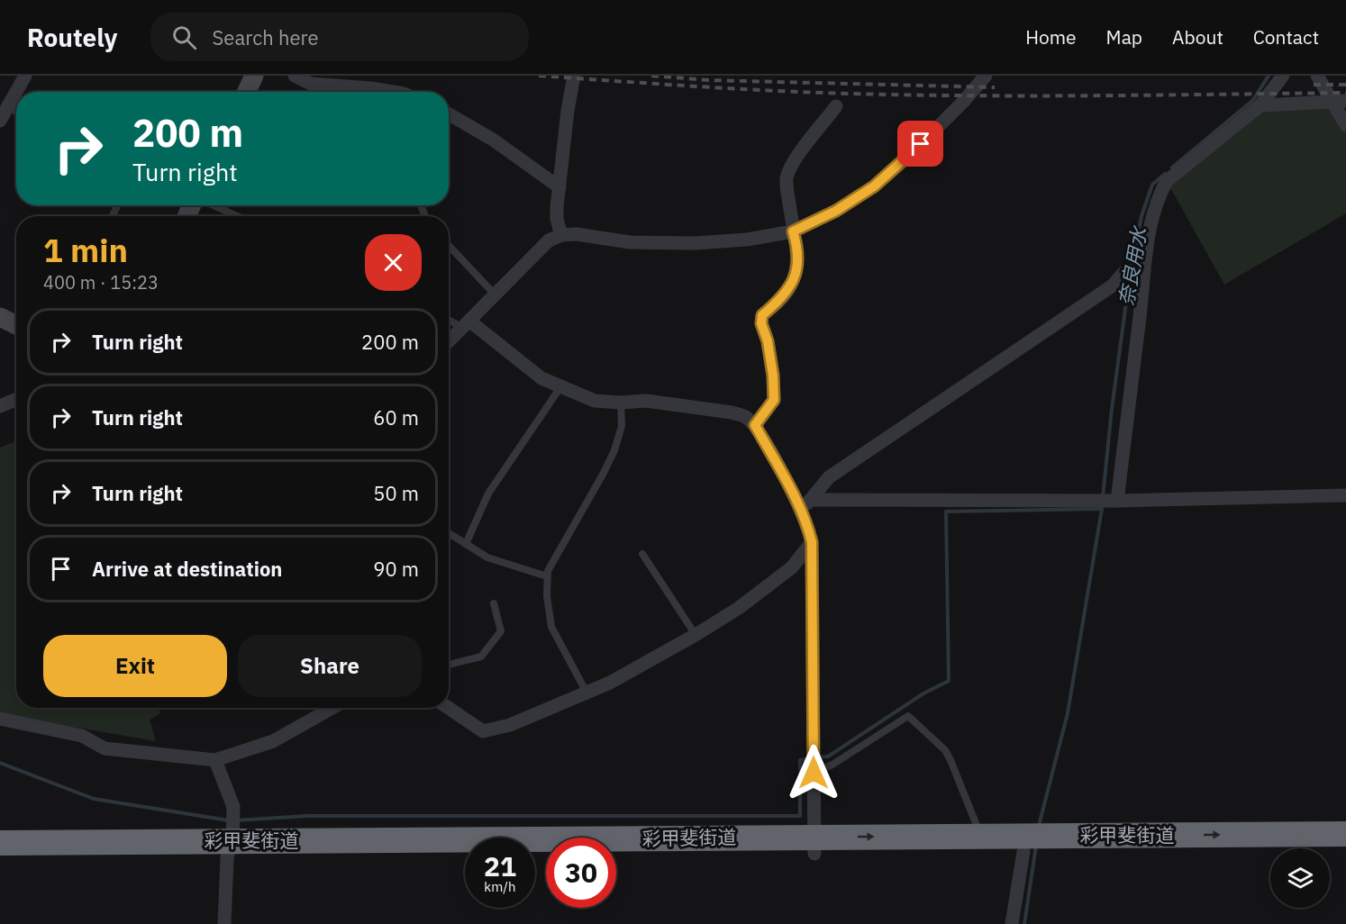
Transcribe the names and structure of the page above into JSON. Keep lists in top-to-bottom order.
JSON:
{
  "streets": {
    "highway": ["彩甲斐街道"]
  },
  "water": ["奈良用水"],
  "page": {
    "header": "Routely",
    "search": "Search here",
    "nav": [
      "Home",
      "Map",
      "About",
      "Contact"
    ],
    "turn": ["200 m", "Turn right"],
    "heading": ["1 min", "400 m · 15:23"],
    "list": [
      {
        "name": "Turn right",
        "value": "200 m"
      },
      {
        "name": "Turn right",
        "value": "60 m"
      },
      {
        "name": "Turn right",
        "value": "50 m"
      },
      {
        "name": "Arrive at destination",
        "value": "90 m"
      }
    ],
    "buttons": ["Exit", "Share"],
    "speed": "21 km/h",
    "limit": "30"
  }
}
